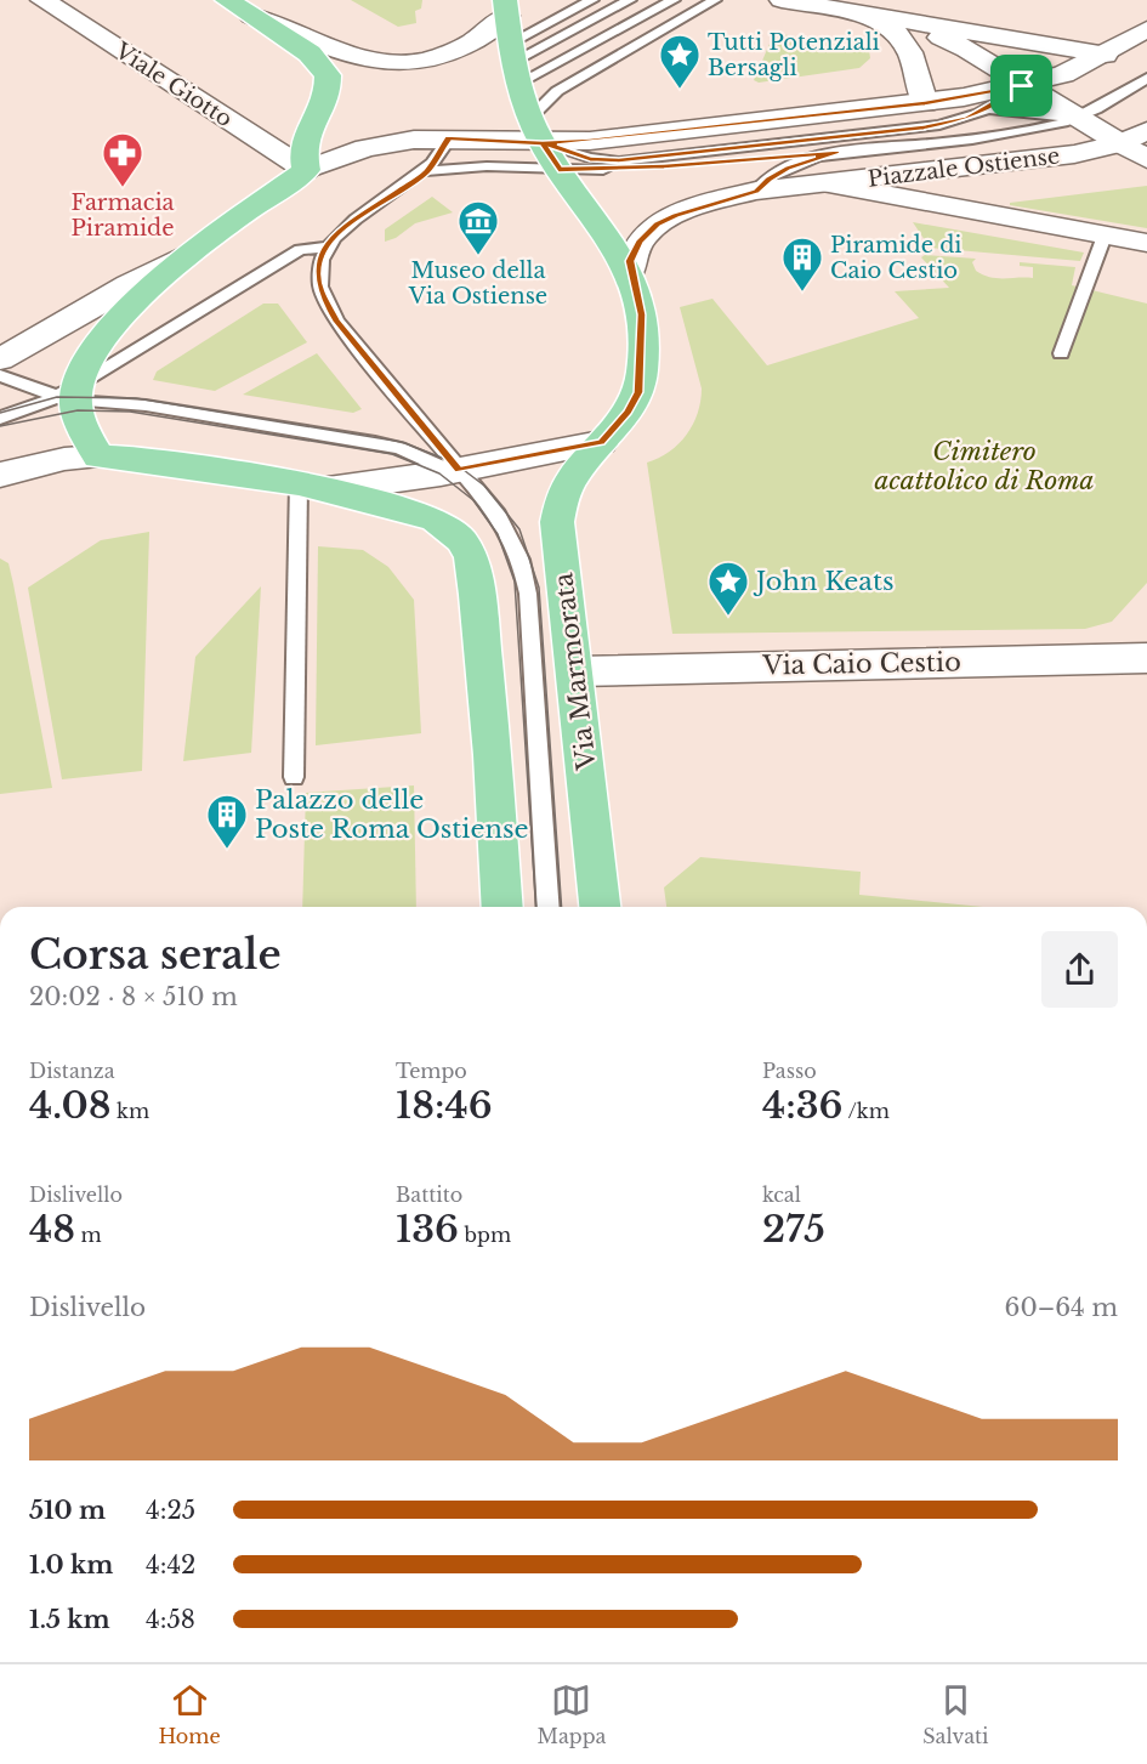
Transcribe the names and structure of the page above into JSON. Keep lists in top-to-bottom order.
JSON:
{
  "streets": {
    "main road": ["Via Marmorata"],
    "street": ["Viale Giotto", "Piazzale Ostiense", "Via Caio Cestio"]
  },
  "crossings": [
    ["Piazzale Ostiense", "Via Marmorata"],
    ["Via Caio Cestio", "Via Marmorata"]
  ],
  "parks": ["Cimitero acattolico di Roma"],
  "places": {
    "place": ["Tutti Potenziali Bersagli", "John Keats"],
    "pharmacy": ["Farmacia Piramide"],
    "museum": ["Museo della Via Ostiense"],
    "building": ["Piramide di Caio Cestio", "Palazzo delle Poste Roma Ostiense"]
  },
  "page": {
    "heading": ["Corsa serale", "20:02 · 8 × 510 m"],
    "stats": [
      ["Distanza", "4.08 km"],
      ["Tempo", "18:46"],
      ["Passo", "4:36 /km"],
      ["Dislivello", "48 m"],
      ["Battito", "136 bpm"],
      ["kcal", "275"]
    ],
    "chart": ["Dislivello", "60–64 m"],
    "list": [
      {
        "name": "510 m",
        "note": "4:25"
      },
      {
        "name": "1.0 km",
        "note": "4:42"
      },
      {
        "name": "1.5 km",
        "note": "4:58"
      }
    ],
    "tabs": ["Home", "Mappa", "Salvati"]
  }
}
